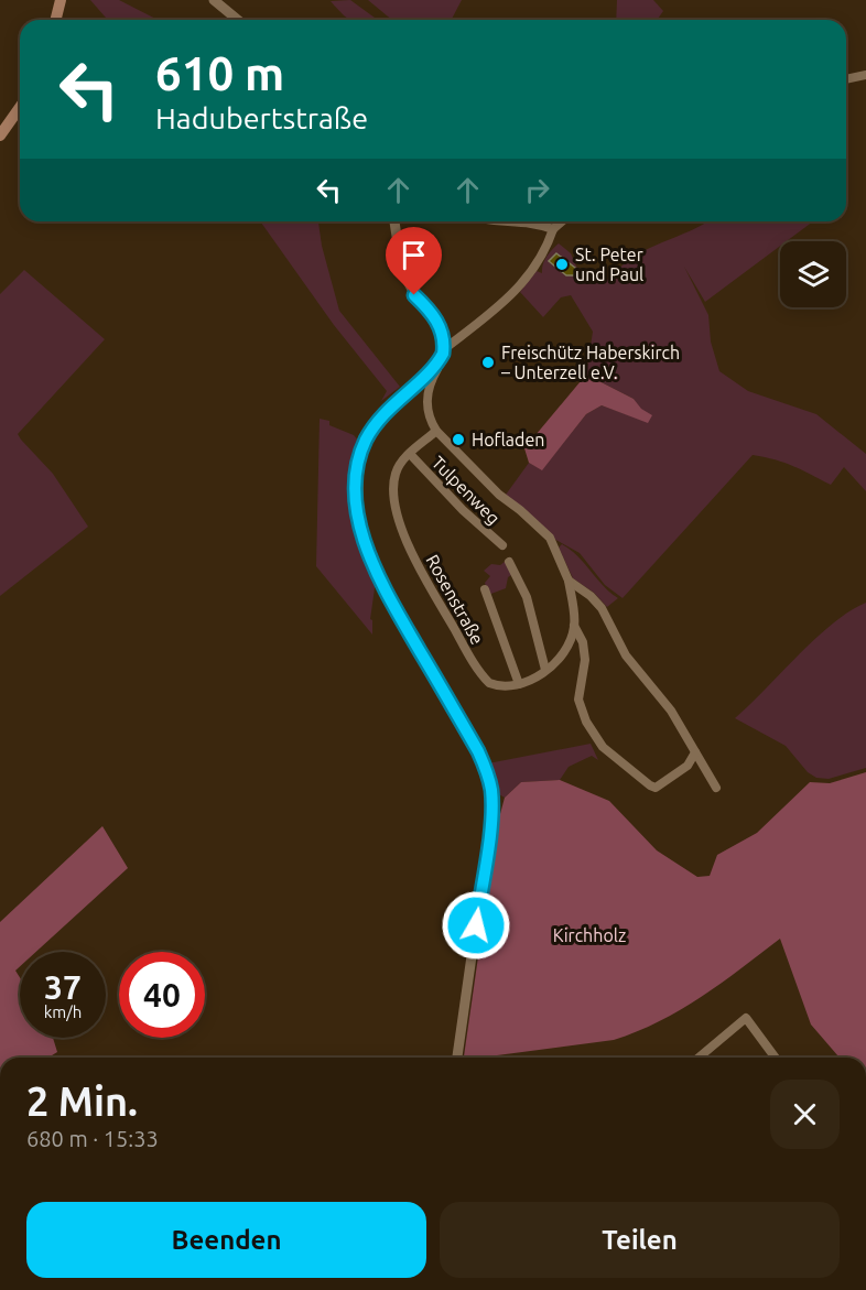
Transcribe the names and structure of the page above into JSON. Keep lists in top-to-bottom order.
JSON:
{
  "streets": {
    "street": ["Tulpenweg", "Rosenstraße"]
  },
  "crossings": [
    ["Tulpenweg", "Rosenstraße"]
  ],
  "parks": ["Kirchholz"],
  "places": ["St. Peter und Paul", "Freischütz Haberskirch – Unterzell e.V.", "Hofladen"],
  "page": {
    "turn": ["610 m", "Hadubertstraße"],
    "speed": "37 km/h",
    "limit": "40",
    "heading": ["2 Min.", "680 m · 15:33"],
    "buttons": ["Beenden", "Teilen"]
  }
}
